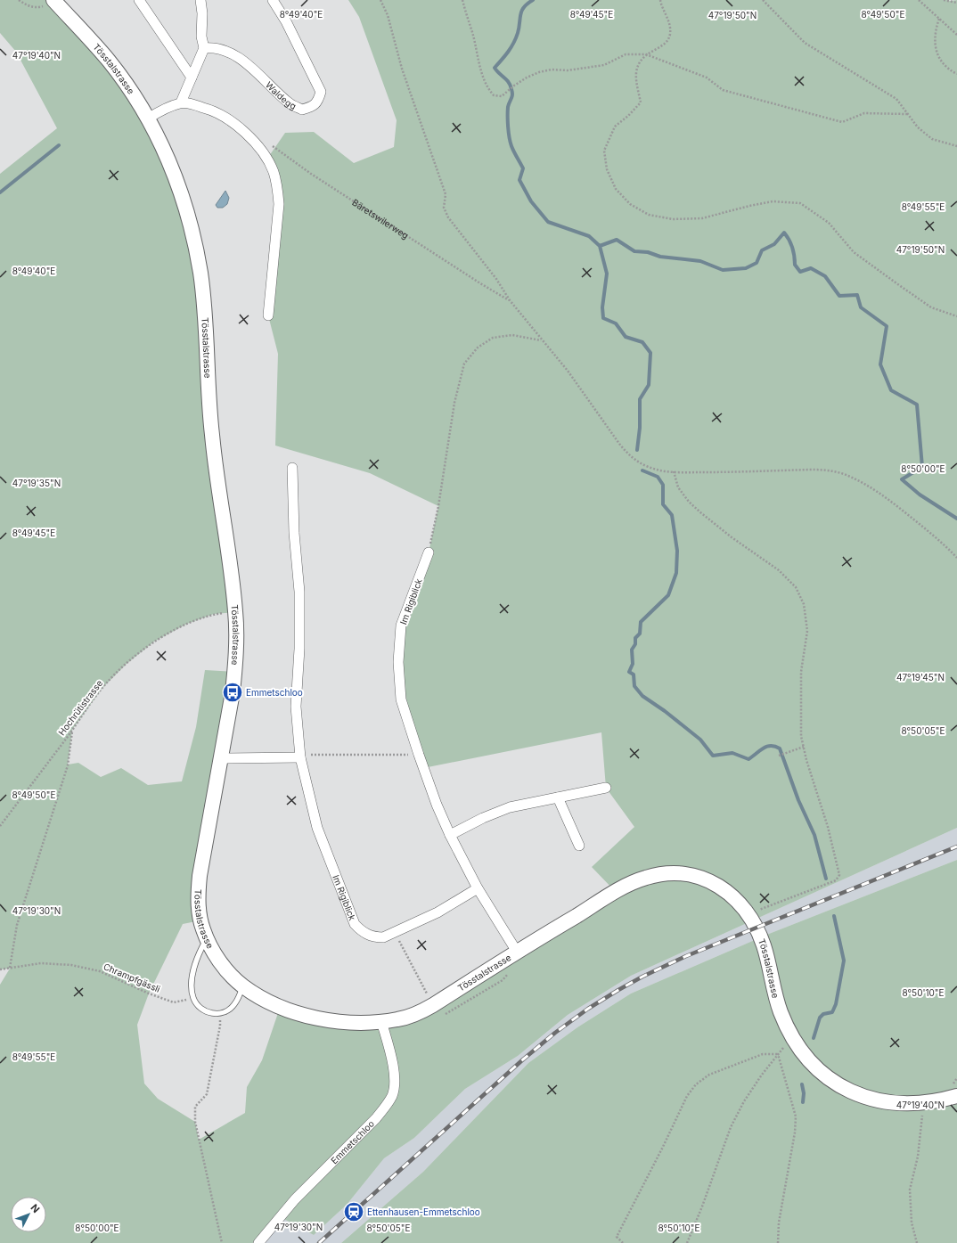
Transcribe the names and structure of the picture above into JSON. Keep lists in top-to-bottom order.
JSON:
{
  "streets": {
    "main road": ["Tösstalstrasse"],
    "street": ["Waldegg", "Im Rigiblick", "Emmetschloo"],
    "path": ["Bäretswilerweg", "Hochrütistrasse", "Chrampfgässli"]
  },
  "crossings": [
    ["Tösstalstrasse", "Im Rigiblick"],
    ["Tösstalstrasse", "Hochrütistrasse"],
    ["Tösstalstrasse", "Emmetschloo"]
  ],
  "places": {
    "bus stop": ["Emmetschloo"],
    "station": ["Ettenhausen-Emmetschloo"]
  },
  "north": "top right",
  "coordinates": [
    "8°49'40\"E",
    "8°49'45\"E",
    "8°49'50\"E",
    "47°19'50\"N",
    "47°19'40\"N",
    "8°49'55\"E",
    "8°50'00\"E",
    "47°19'35\"N",
    "47°19'45\"N",
    "8°50'05\"E",
    "47°19'30\"N",
    "8°50'10\"E"
  ]
}
